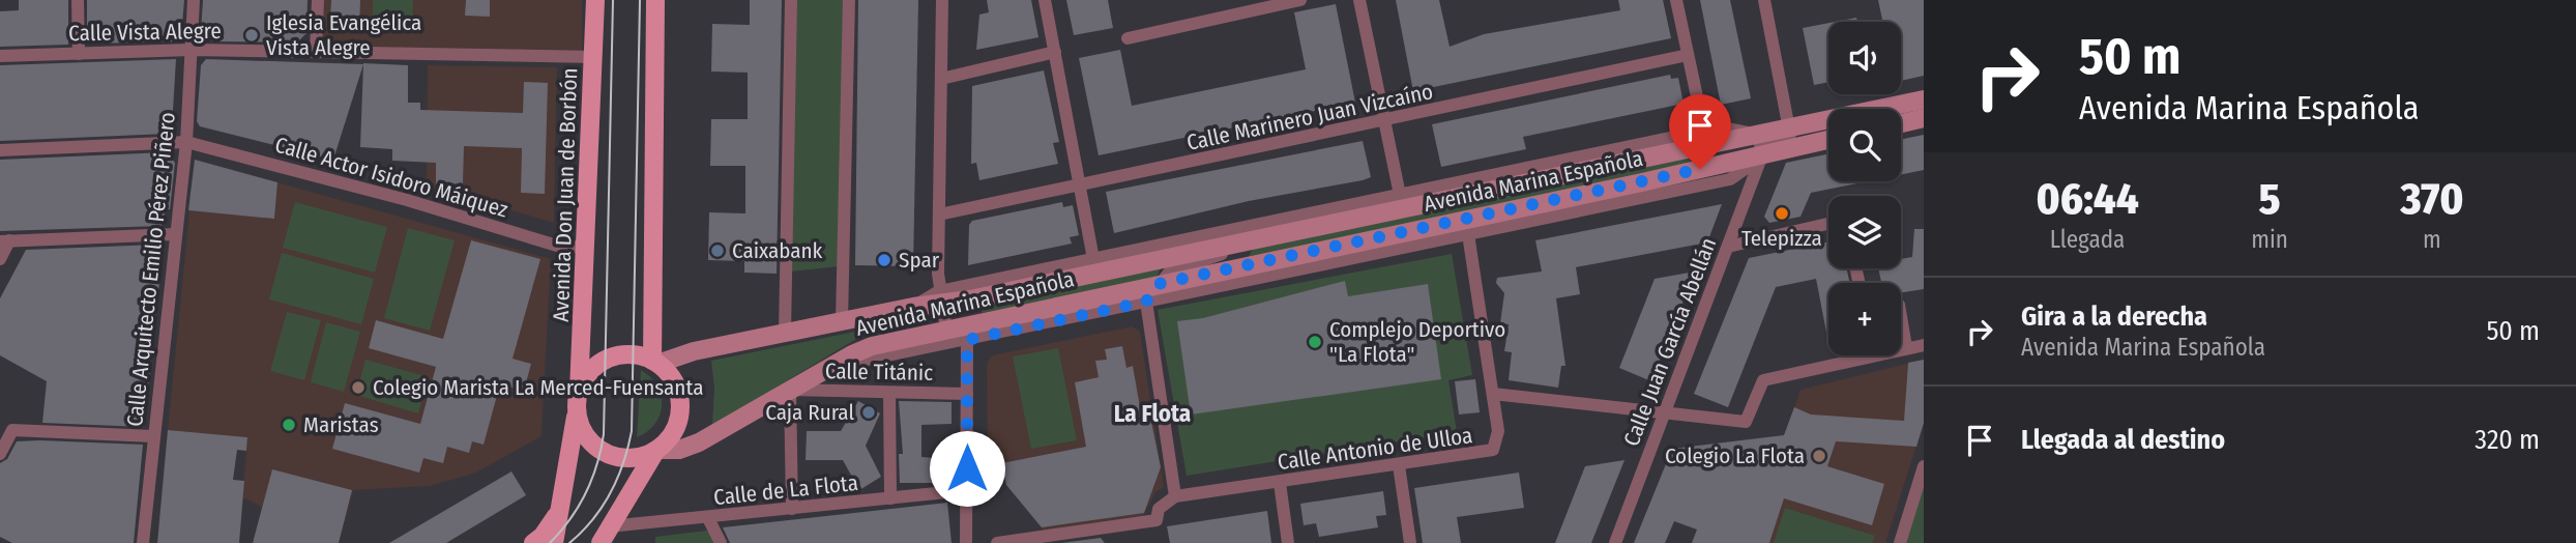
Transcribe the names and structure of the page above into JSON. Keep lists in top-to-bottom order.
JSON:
{
  "streets": {
    "main road": ["Avenida Marina Española", "Avenida Don Juan de Borbón"],
    "street": [
      "Calle Vista Alegre",
      "Calle Marinero Juan Vizcaíno",
      "Calle Actor Isidoro Máiquez",
      "Calle Arquitecto Emilio Pérez Piñero",
      "Calle Juan García Abellán",
      "Calle Titánic",
      "Calle Antonio de Ulloa",
      "Calle de La Flota"
    ]
  },
  "crossings": [
    ["Calle Vista Alegre", "Avenida Don Juan de Borbón"],
    ["Calle Vista Alegre", "Calle Arquitecto Emilio Pérez Piñero"],
    ["Calle Actor Isidoro Máiquez", "Avenida Don Juan de Borbón"],
    ["Calle Actor Isidoro Máiquez", "Calle Arquitecto Emilio Pérez Piñero"],
    ["Avenida Marina Española", "Avenida Don Juan de Borbón"],
    ["Avenida Marina Española", "Calle Juan García Abellán"],
    ["Avenida Marina Española", "Calle Titánic"],
    ["Avenida Marina Española", "Calle Antonio de Ulloa"]
  ],
  "districts": ["La Flota"],
  "places": [
    "Iglesia Evangélica Vista Alegre",
    "Telepizza",
    "Caixabank",
    "Spar",
    "Complejo Deportivo \"La Flota\"",
    "Colegio Marista La Merced-Fuensanta",
    "Caja Rural",
    "Maristas",
    "Colegio La Flota"
  ],
  "page": {
    "turn": ["50 m", "Avenida Marina Española"],
    "map_buttons": "+",
    "eta": [
      "06:44",
      "Llegada",
      "5",
      "min",
      "370",
      "m"
    ],
    "list": [
      {
        "name": "Gira a la derecha",
        "note": "Avenida Marina Española",
        "value": "50 m"
      },
      {
        "name": "Llegada al destino",
        "value": "320 m"
      }
    ]
  }
}
